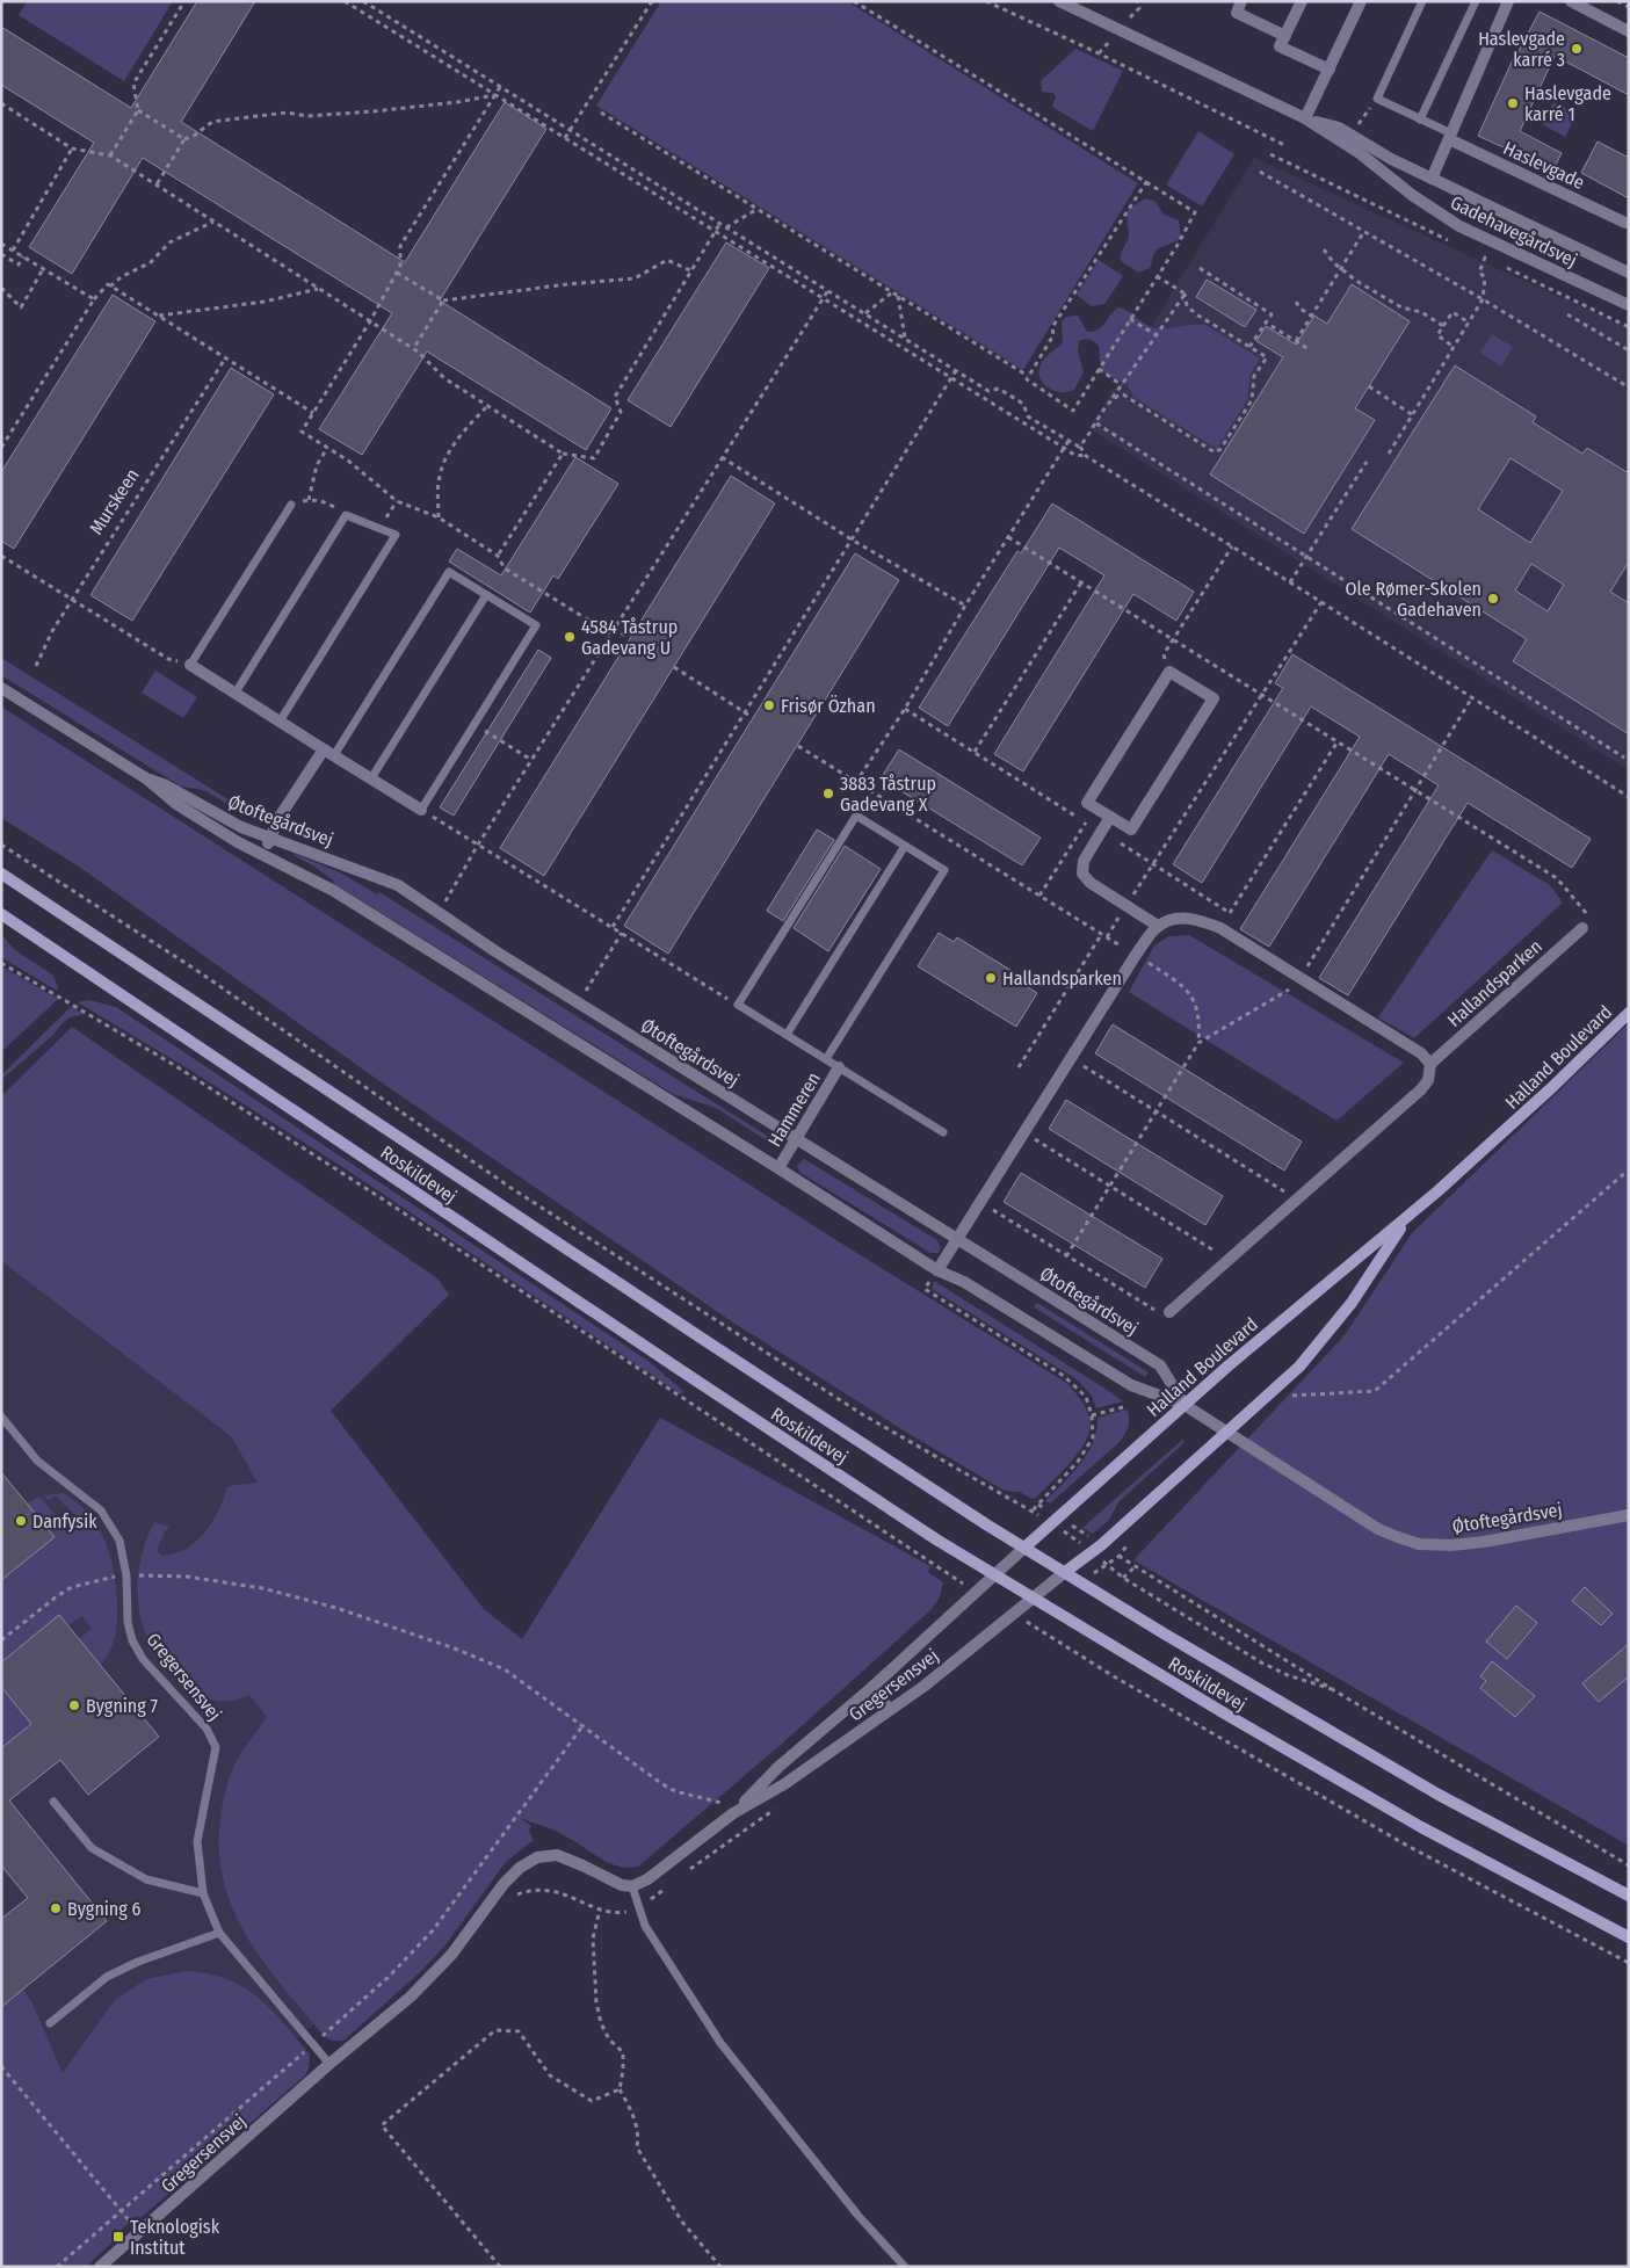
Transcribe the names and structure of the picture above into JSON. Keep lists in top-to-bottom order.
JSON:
{
  "streets": {
    "main road": ["Halland Boulevard", "Roskildevej"],
    "street": [
      "Haslevgade",
      "Gadehavegårdsvej",
      "Øtoftegårdsvej",
      "Hallandsparken",
      "Hammeren",
      "Gregersensvej"
    ],
    "path": ["Murskeen"]
  },
  "crossings": [
    ["Øtoftegårdsvej", "Halland Boulevard"],
    ["Øtoftegårdsvej", "Hammeren"],
    ["Halland Boulevard", "Roskildevej"],
    ["Halland Boulevard", "Gregersensvej"],
    ["Roskildevej", "Gregersensvej"]
  ],
  "places": {
    "other": [
      "Haslevgade karré 3",
      "Haslevgade karré 1",
      "Ole Rømer-Skolen Gadehaven",
      "4584 Tåstrup Gadevang U",
      "Frisør Özhan",
      "3883 Tåstrup Gadevang X",
      "Hallandsparken",
      "Danfysik",
      "Bygning 7",
      "Bygning 6"
    ],
    "transit": ["Teknologisk Institut"]
  }
}
